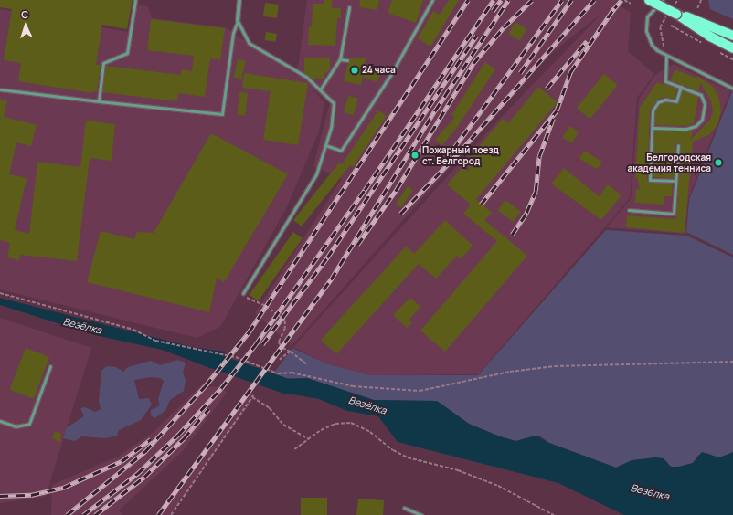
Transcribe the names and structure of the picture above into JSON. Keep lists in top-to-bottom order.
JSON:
{
  "water": ["Везёлка"],
  "places": ["24 часа", "Пожарный поезд ст. Белгород", "Белгородская академия тенниса"],
  "north": "top"
}
